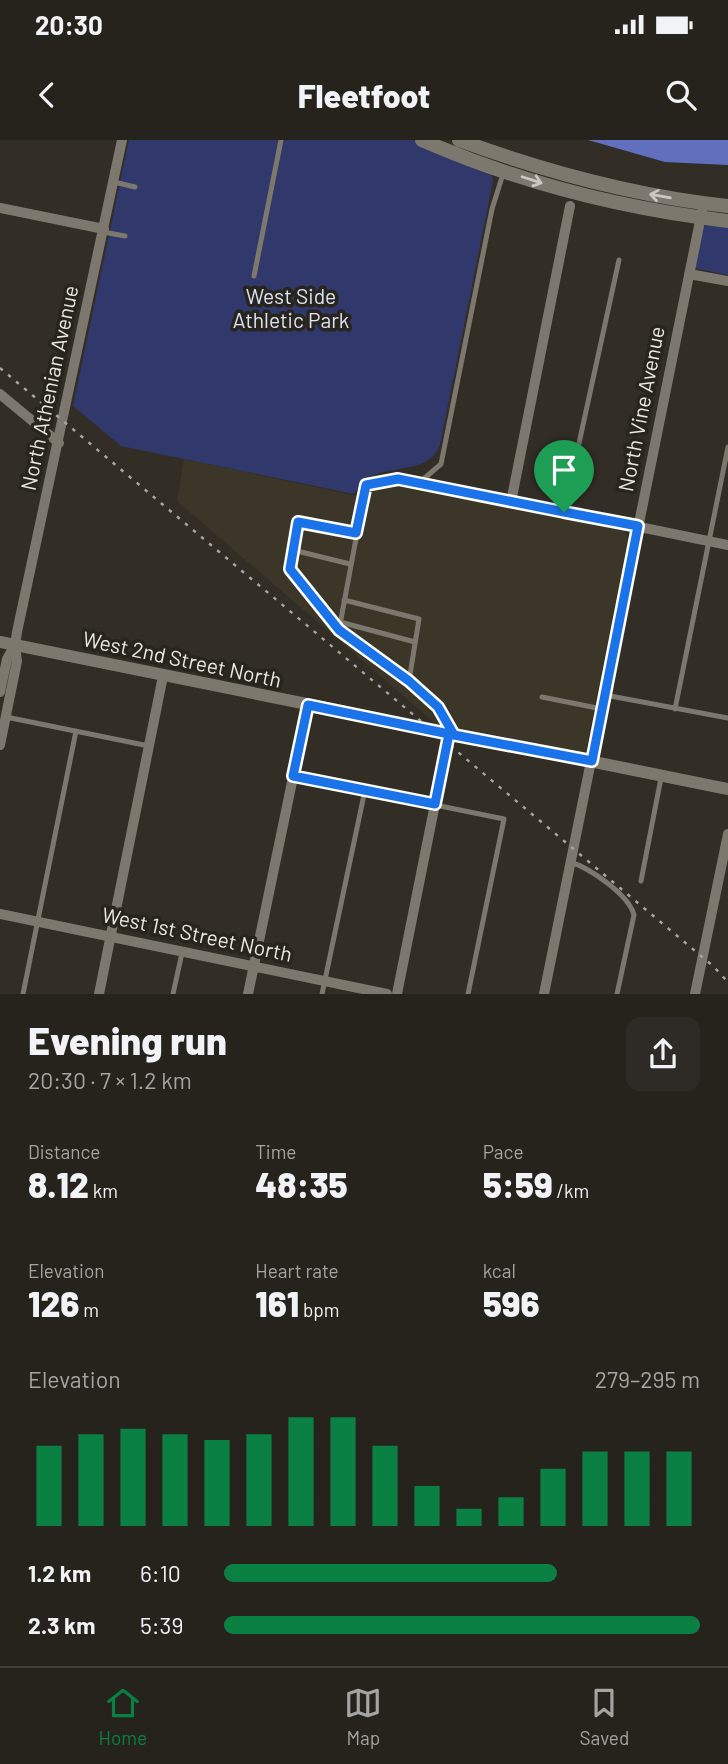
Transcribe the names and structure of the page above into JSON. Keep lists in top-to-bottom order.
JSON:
{
  "streets": {
    "street": [
      "North Athenian Avenue",
      "North Vine Avenue",
      "West 2nd Street North",
      "West 1st Street North"
    ]
  },
  "crossings": [
    ["North Athenian Avenue", "West 2nd Street North"],
    ["North Vine Avenue", "West 2nd Street North"]
  ],
  "parks": ["West Side Athletic Park"],
  "page": {
    "status": "20:30",
    "header": "Fleetfoot",
    "heading": ["Evening run", "20:30 · 7 × 1.2 km"],
    "stats": [
      ["Distance", "8.12 km"],
      ["Time", "48:35"],
      ["Pace", "5:59 /km"],
      ["Elevation", "126 m"],
      ["Heart rate", "161 bpm"],
      ["kcal", "596"]
    ],
    "chart": ["Elevation", "279–295 m"],
    "list": [
      {
        "name": "1.2 km",
        "note": "6:10"
      },
      {
        "name": "2.3 km",
        "note": "5:39"
      }
    ],
    "tabs": ["Home", "Map", "Saved"]
  }
}
